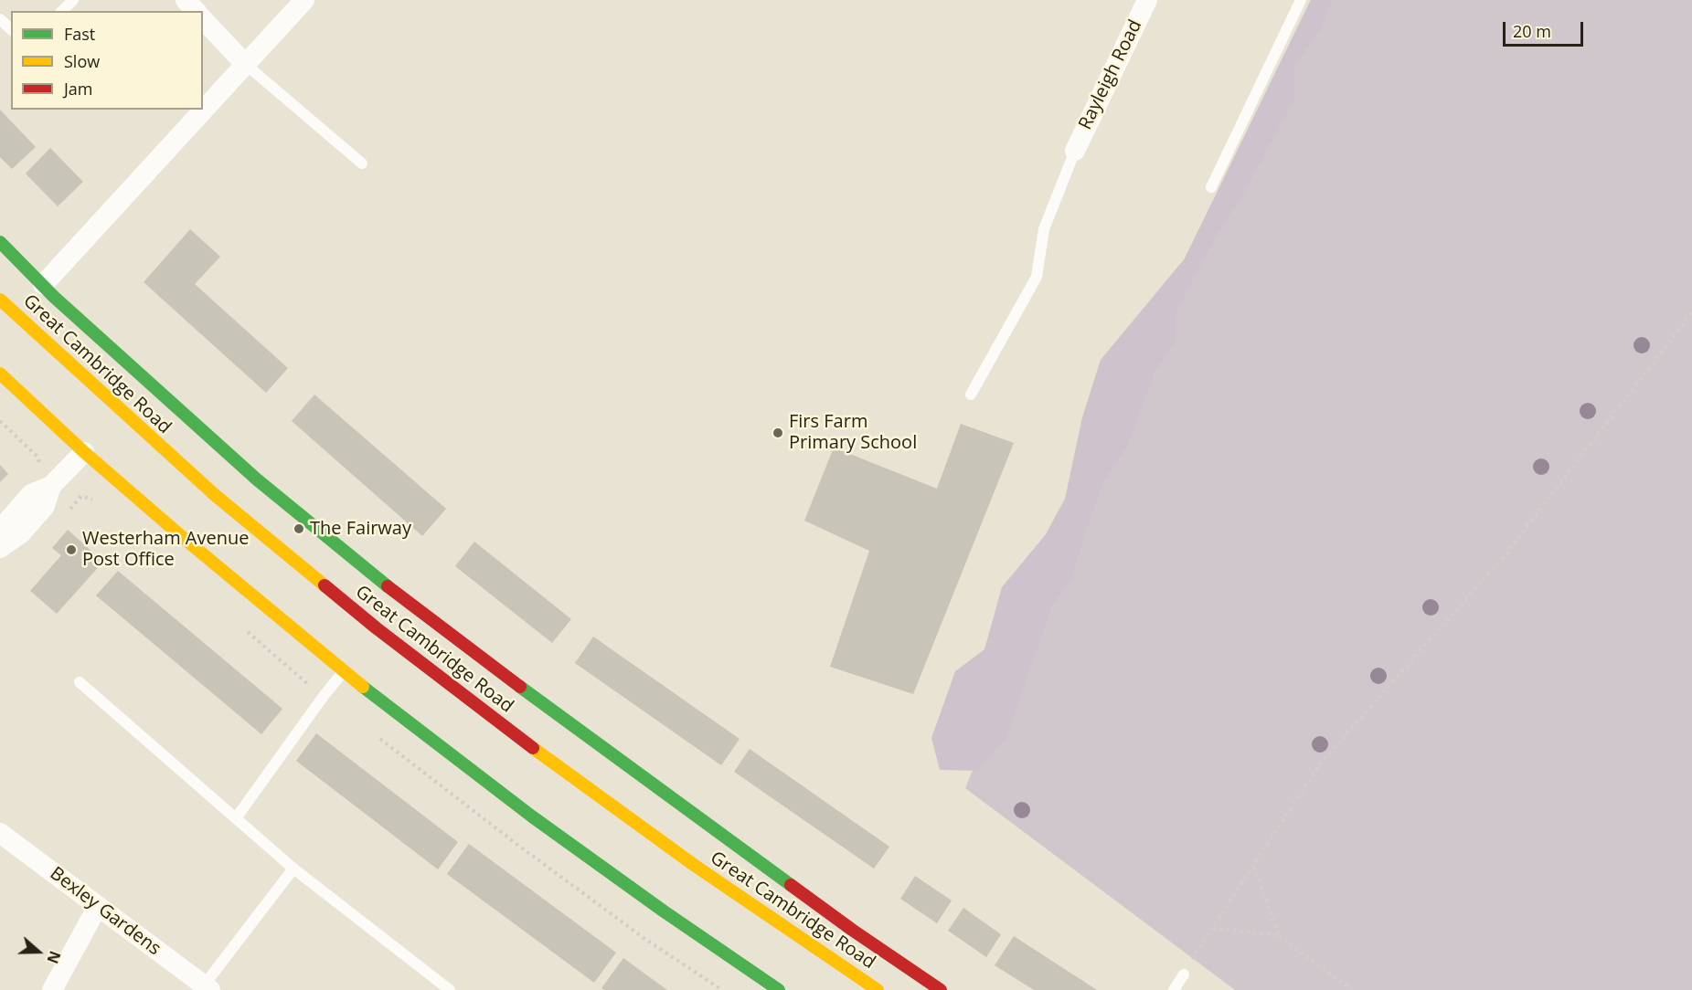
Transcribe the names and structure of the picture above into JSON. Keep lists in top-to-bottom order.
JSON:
{
  "streets": {
    "main road": ["Great Cambridge Road"],
    "street": ["Rayleigh Road", "Bexley Gardens"]
  },
  "places": ["Firs Farm Primary School", "The Fairway", "Westerham Avenue Post Office"],
  "legend": ["Fast", "Slow", "Jam"],
  "scale_bar": "20 m",
  "north": "right"
}
